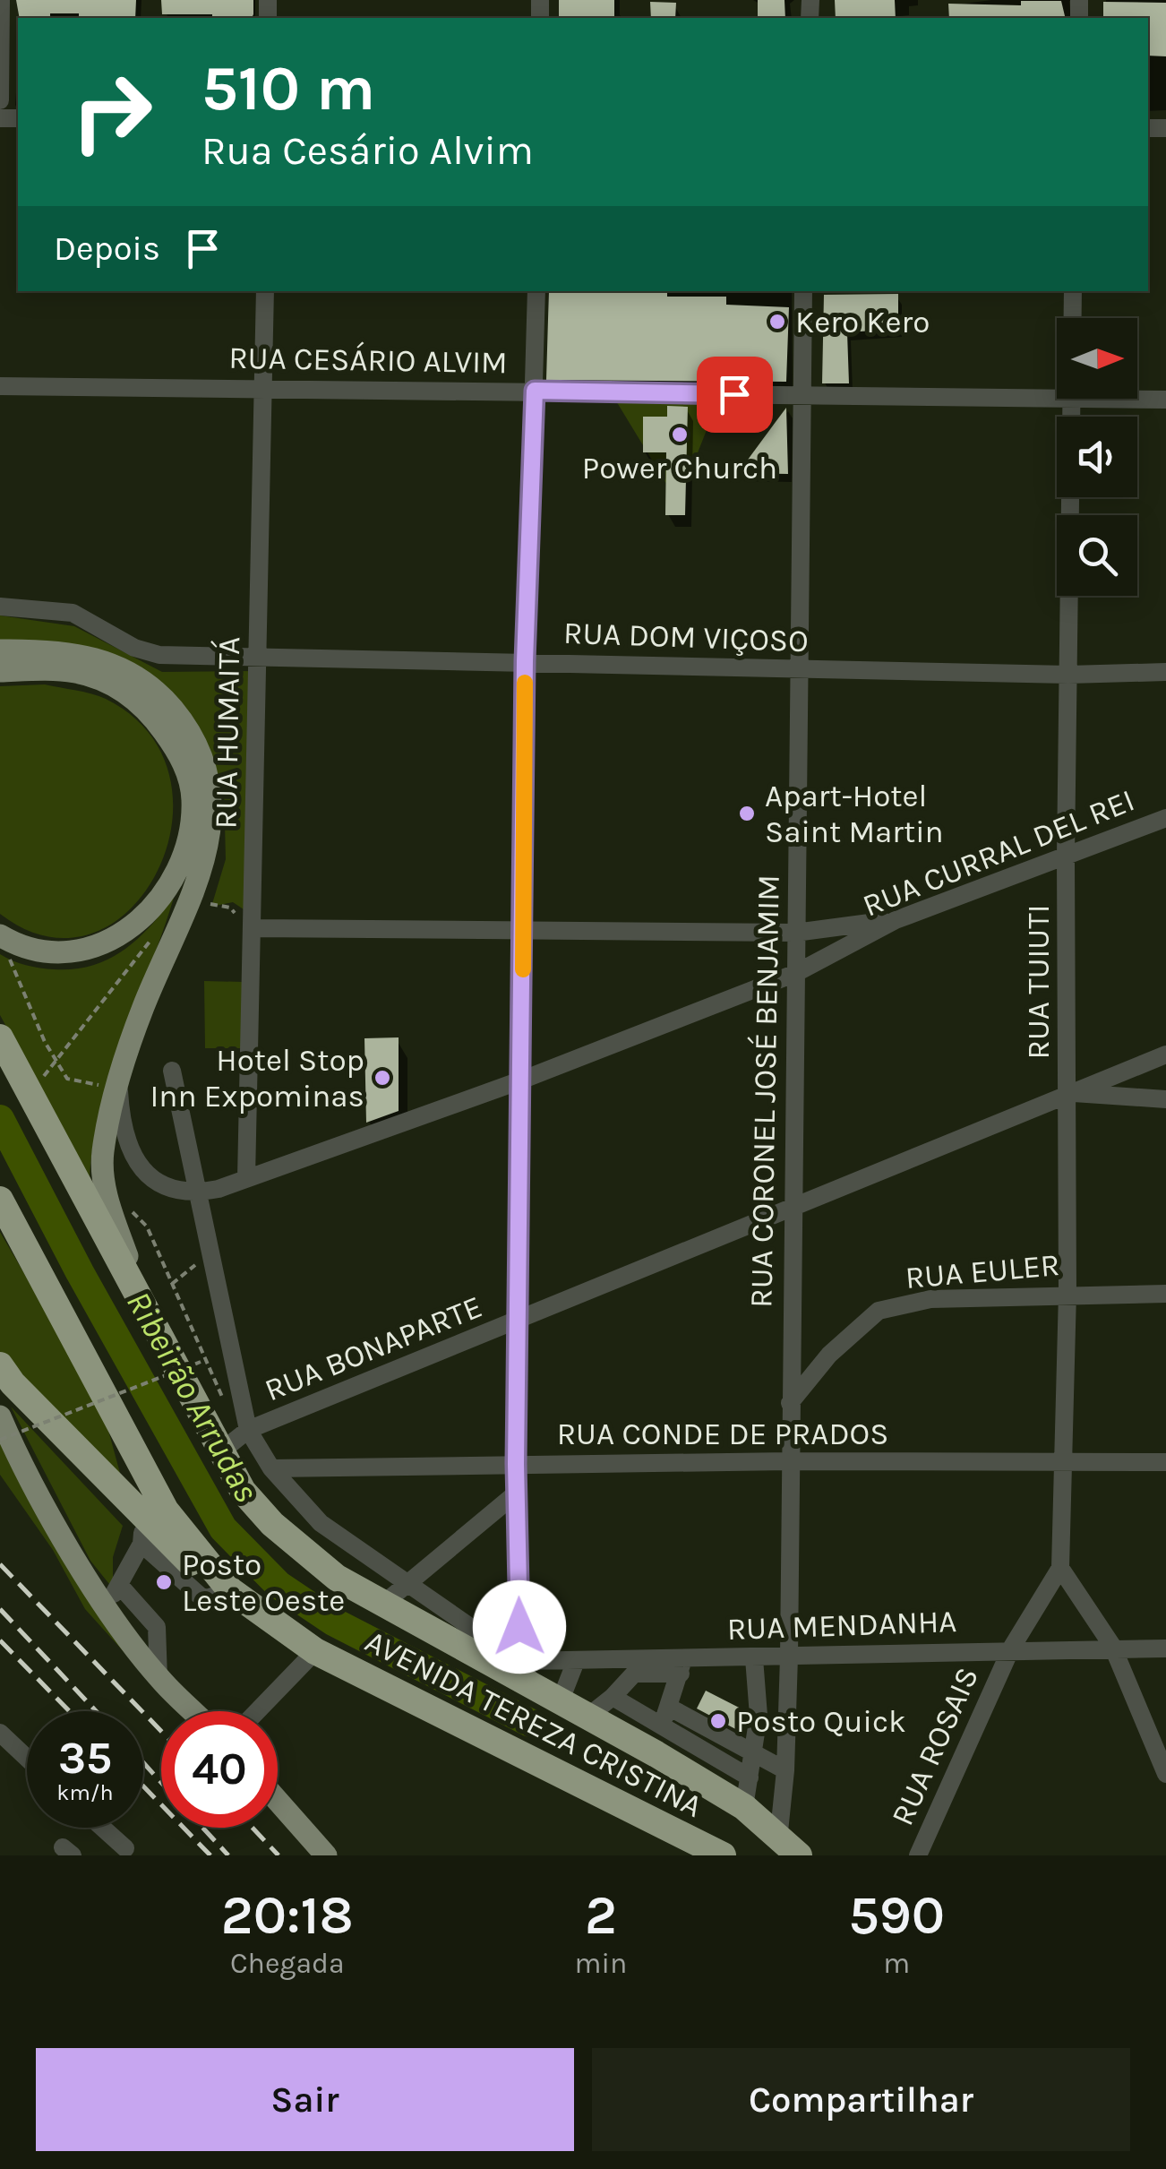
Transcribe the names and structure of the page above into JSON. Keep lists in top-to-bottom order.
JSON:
{
  "streets": {
    "highway": ["AVENIDA TEREZA CRISTINA"],
    "street": [
      "RUA CESÁRIO ALVIM",
      "RUA DOM VIÇOSO",
      "RUA HUMAITÁ",
      "RUA CURRAL DEL REI",
      "RUA TUIUTI",
      "RUA CORONEL JOSÉ BENJAMIM",
      "RUA EULER",
      "RUA BONAPARTE",
      "RUA CONDE DE PRADOS",
      "RUA MENDANHA",
      "RUA ROSAIS"
    ]
  },
  "crossings": [
    ["RUA CESÁRIO ALVIM", "RUA HUMAITÁ"],
    ["RUA CESÁRIO ALVIM", "RUA TUIUTI"],
    ["RUA CESÁRIO ALVIM", "RUA CORONEL JOSÉ BENJAMIM"],
    ["RUA DOM VIÇOSO", "RUA HUMAITÁ"],
    ["RUA DOM VIÇOSO", "RUA TUIUTI"],
    ["RUA DOM VIÇOSO", "RUA CORONEL JOSÉ BENJAMIM"],
    ["RUA HUMAITÁ", "RUA CURRAL DEL REI"],
    ["RUA CURRAL DEL REI", "RUA TUIUTI"],
    ["RUA CURRAL DEL REI", "RUA CORONEL JOSÉ BENJAMIM"],
    ["RUA TUIUTI", "RUA EULER"],
    ["RUA TUIUTI", "RUA BONAPARTE"],
    ["RUA TUIUTI", "RUA CONDE DE PRADOS"],
    ["RUA TUIUTI", "RUA ROSAIS"],
    ["RUA CORONEL JOSÉ BENJAMIM", "RUA EULER"],
    ["RUA CORONEL JOSÉ BENJAMIM", "RUA BONAPARTE"],
    ["RUA CORONEL JOSÉ BENJAMIM", "RUA CONDE DE PRADOS"],
    ["RUA CORONEL JOSÉ BENJAMIM", "RUA MENDANHA"],
    ["RUA CORONEL JOSÉ BENJAMIM", "AVENIDA TEREZA CRISTINA"],
    ["RUA CONDE DE PRADOS", "AVENIDA TEREZA CRISTINA"],
    ["RUA MENDANHA", "AVENIDA TEREZA CRISTINA"],
    ["RUA MENDANHA", "RUA ROSAIS"]
  ],
  "water": ["Ribeirão Arrudas"],
  "places": [
    "Kero Kero",
    "Power Church",
    "Apart-Hotel Saint Martin",
    "Hotel Stop Inn Expominas",
    "Posto Leste Oeste",
    "Posto Quick"
  ],
  "north": "right",
  "page": {
    "turn": ["510 m", "Rua Cesário Alvim"],
    "then": "Depois",
    "speed": "35 km/h",
    "limit": "40",
    "eta": [
      "20:18",
      "Chegada",
      "2",
      "min",
      "590",
      "m"
    ],
    "buttons": ["Sair", "Compartilhar"]
  }
}
